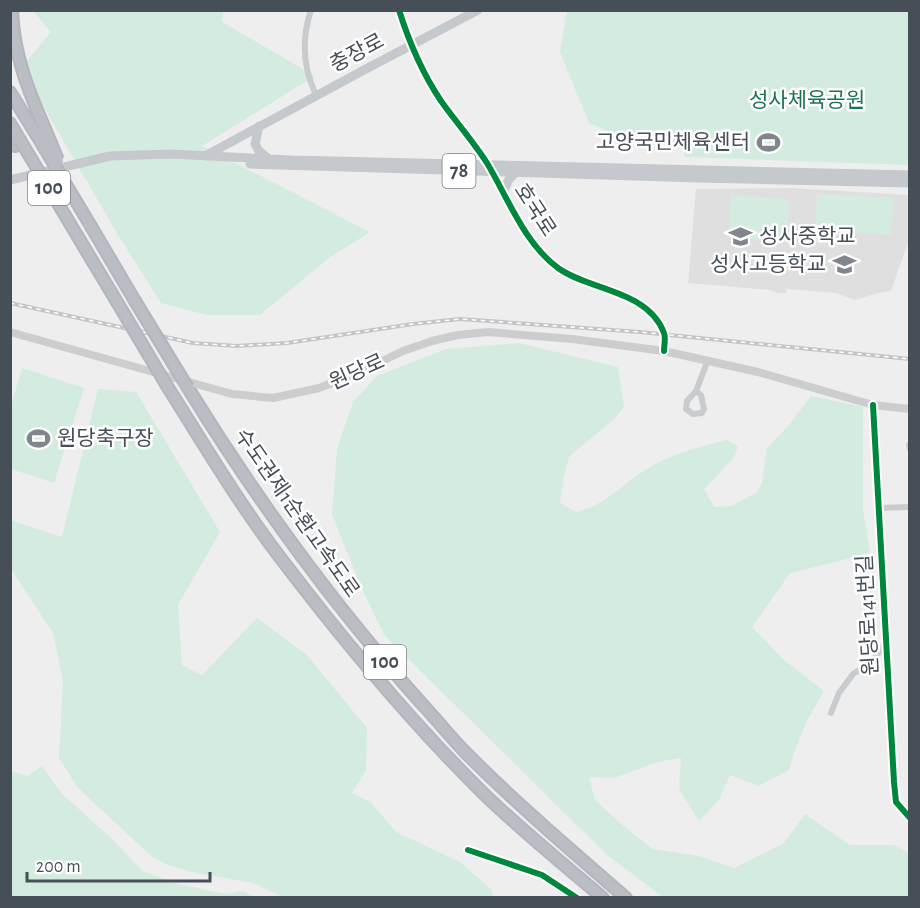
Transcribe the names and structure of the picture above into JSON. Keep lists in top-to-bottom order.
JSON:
{
  "streets": {
    "highway": ["100", "수도권제1순환고속도로"],
    "main road": [
      "충장로",
      "78",
      "호국로",
      "원당로"
    ],
    "street": ["원당로141번길"]
  },
  "crossings": [
    ["충장로", "호국로"],
    ["호국로", "원당로"],
    ["원당로", "원당로141번길"]
  ],
  "parks": ["성사체육공원"],
  "places": {
    "sports": ["고양국민체육센터", "원당축구장"],
    "school or university": ["성사중학교", "성사고등학교"]
  },
  "scale_bar": "200 m"
}
